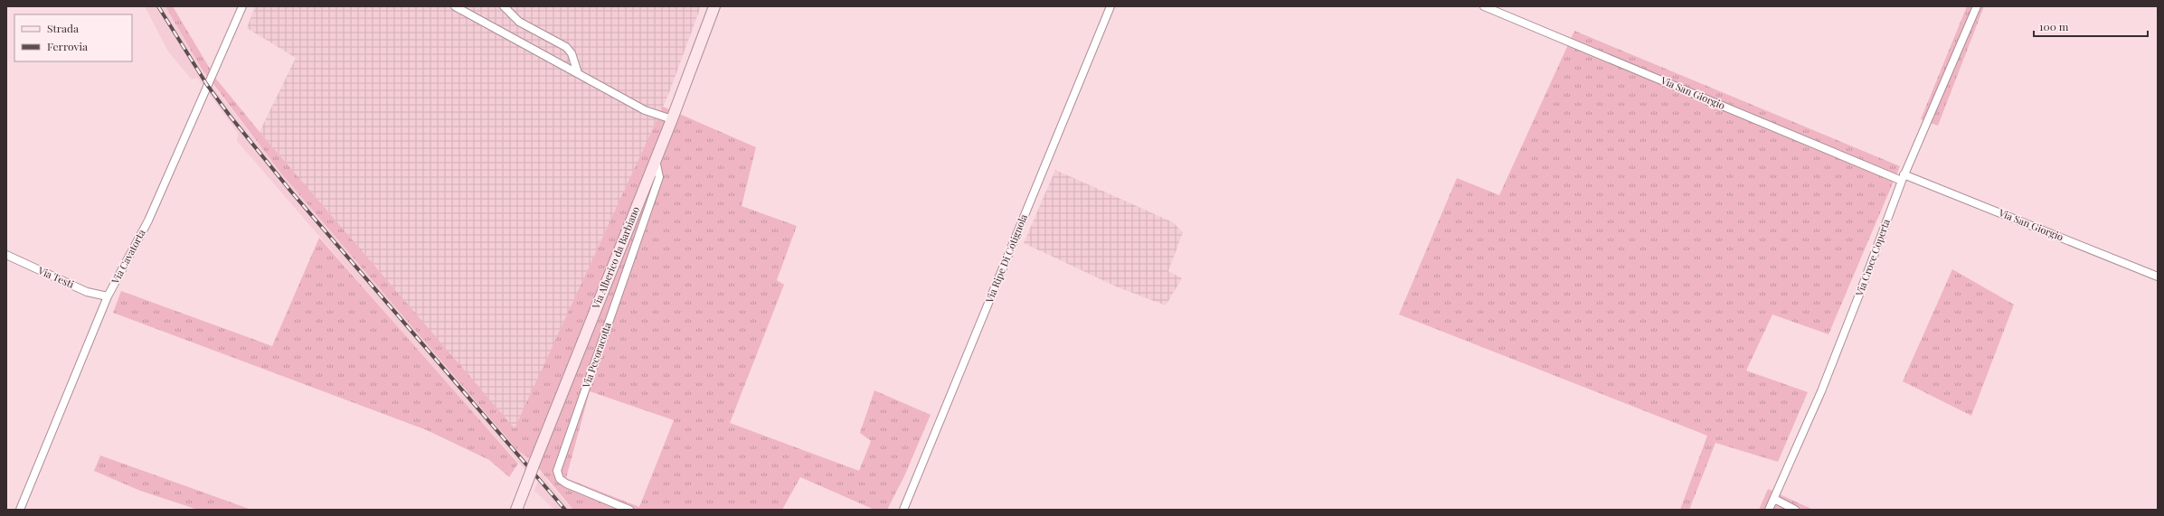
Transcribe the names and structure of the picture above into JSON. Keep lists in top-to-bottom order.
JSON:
{
  "streets": {
    "main road": ["Via Alberico da Barbiano"],
    "street": [
      "Via San Giorgio",
      "Via Cavatorta",
      "Via Croce Coperta",
      "Via Ripe Di Cotignola",
      "Via Testi",
      "Via Pecoracotta"
    ]
  },
  "crossings": [
    ["Via San Giorgio", "Via Croce Coperta"],
    ["Via Cavatorta", "Via Testi"],
    ["Via Alberico da Barbiano", "Via Pecoracotta"]
  ],
  "legend": ["Strada", "Ferrovia"],
  "scale_bar": "100 m"
}
